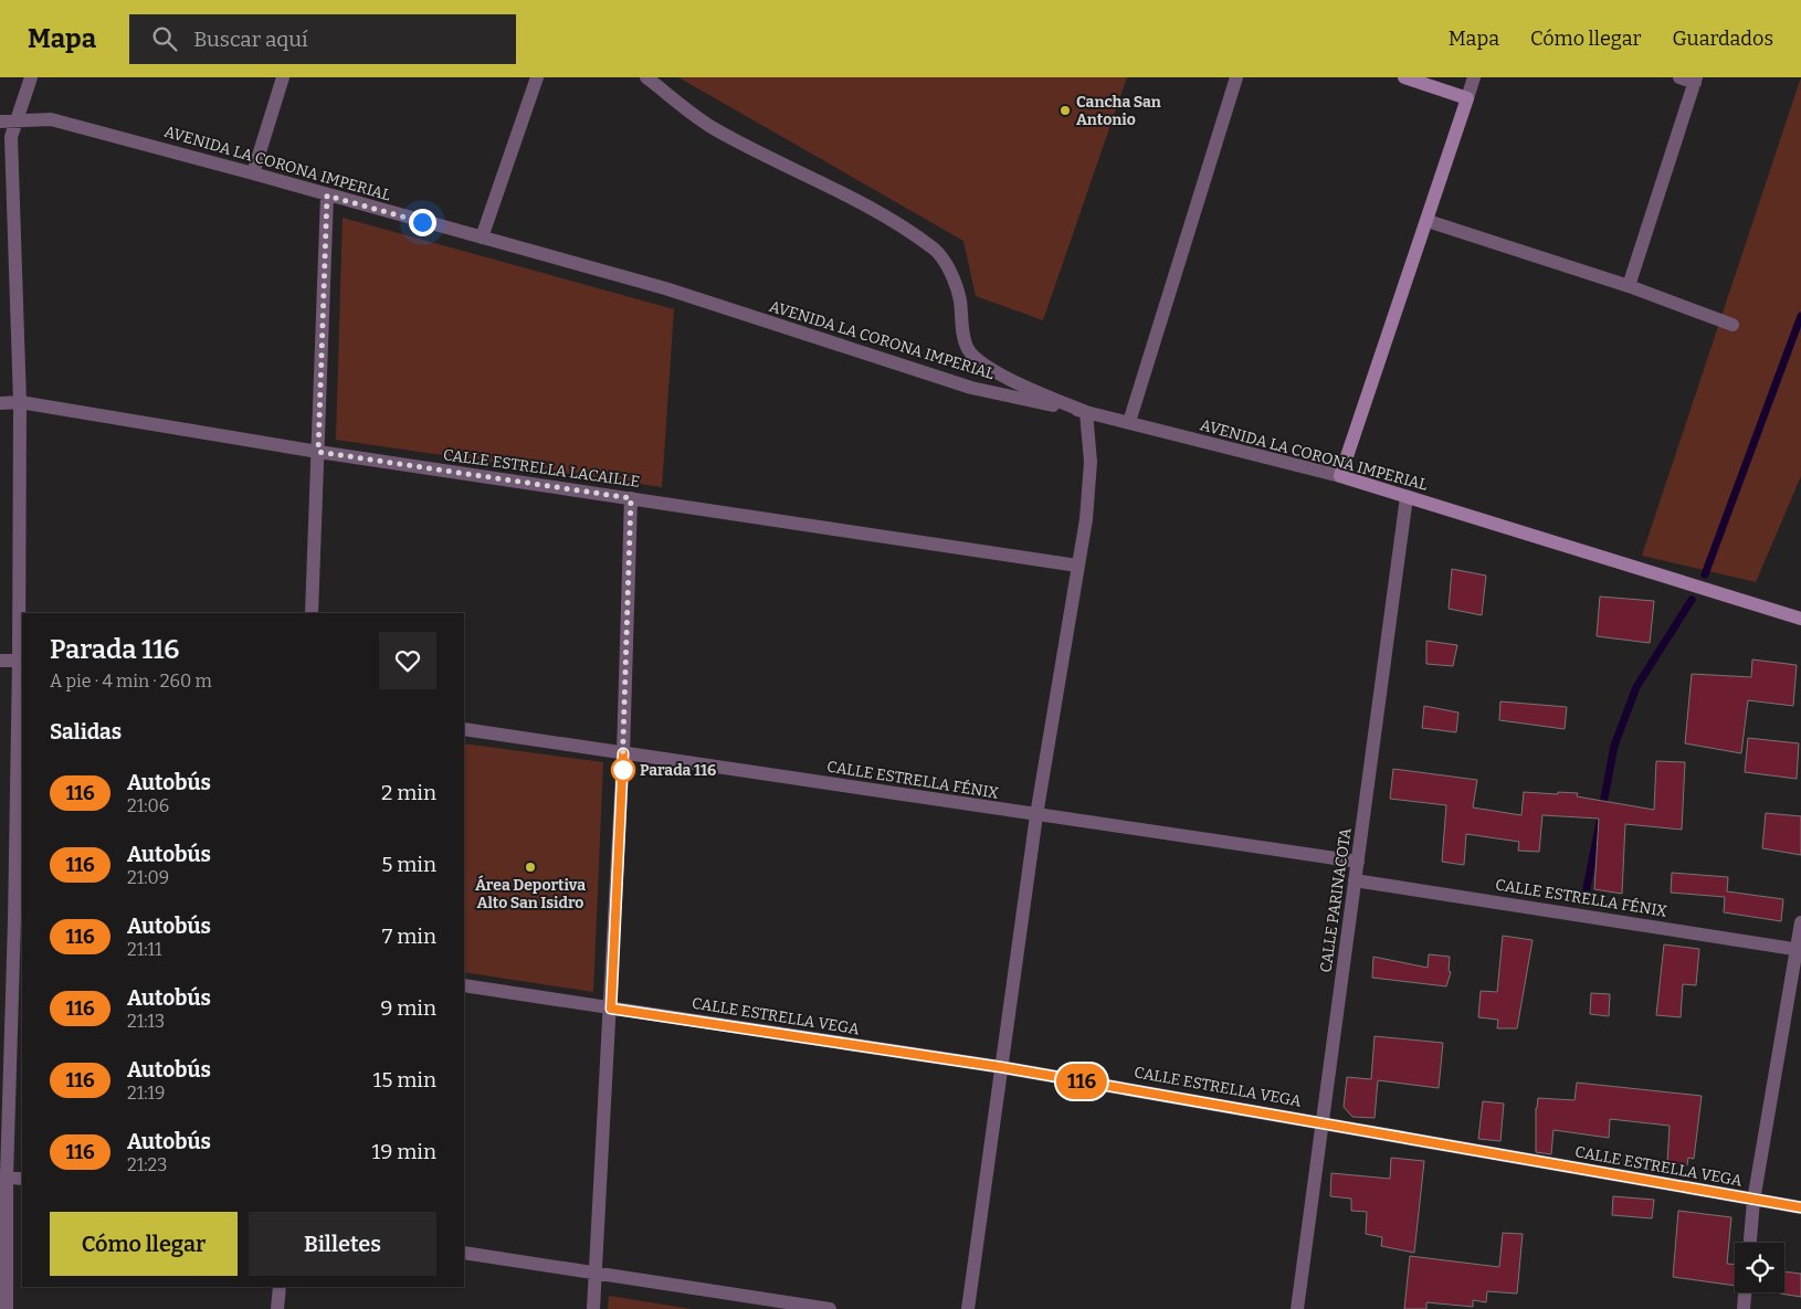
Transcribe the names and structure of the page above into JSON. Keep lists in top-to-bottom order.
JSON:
{
  "streets": {
    "street": [
      "AVENIDA LA CORONA IMPERIAL",
      "CALLE ESTRELLA LACAILLE",
      "CALLE ESTRELLA FÉNIX",
      "CALLE PARINACOTA",
      "CALLE ESTRELLA VEGA"
    ]
  },
  "crossings": [
    ["AVENIDA LA CORONA IMPERIAL", "CALLE PARINACOTA"],
    ["CALLE ESTRELLA FÉNIX", "CALLE PARINACOTA"],
    ["CALLE PARINACOTA", "CALLE ESTRELLA VEGA"]
  ],
  "places": ["Cancha San Antonio", "Parada 116", "Área Deportiva Alto San Isidro"],
  "lines": ["bus line 116"],
  "page": {
    "header": "Mapa",
    "search": "Buscar aquí",
    "nav": ["Mapa", "Cómo llegar", "Guardados"],
    "on_map": "116",
    "heading": [
      ["Parada 116", "A pie · 4 min · 260 m"],
      "Salidas"
    ],
    "list": [
      {
        "mark": "116",
        "name": "Autobús",
        "note": "21:06",
        "value": "2 min"
      },
      {
        "mark": "116",
        "name": "Autobús",
        "note": "21:09",
        "value": "5 min"
      },
      {
        "mark": "116",
        "name": "Autobús",
        "note": "21:11",
        "value": "7 min"
      },
      {
        "mark": "116",
        "name": "Autobús",
        "note": "21:13",
        "value": "9 min"
      },
      {
        "mark": "116",
        "name": "Autobús",
        "note": "21:19",
        "value": "15 min"
      },
      {
        "mark": "116",
        "name": "Autobús",
        "note": "21:23",
        "value": "19 min"
      }
    ],
    "buttons": ["Cómo llegar", "Billetes"]
  }
}
